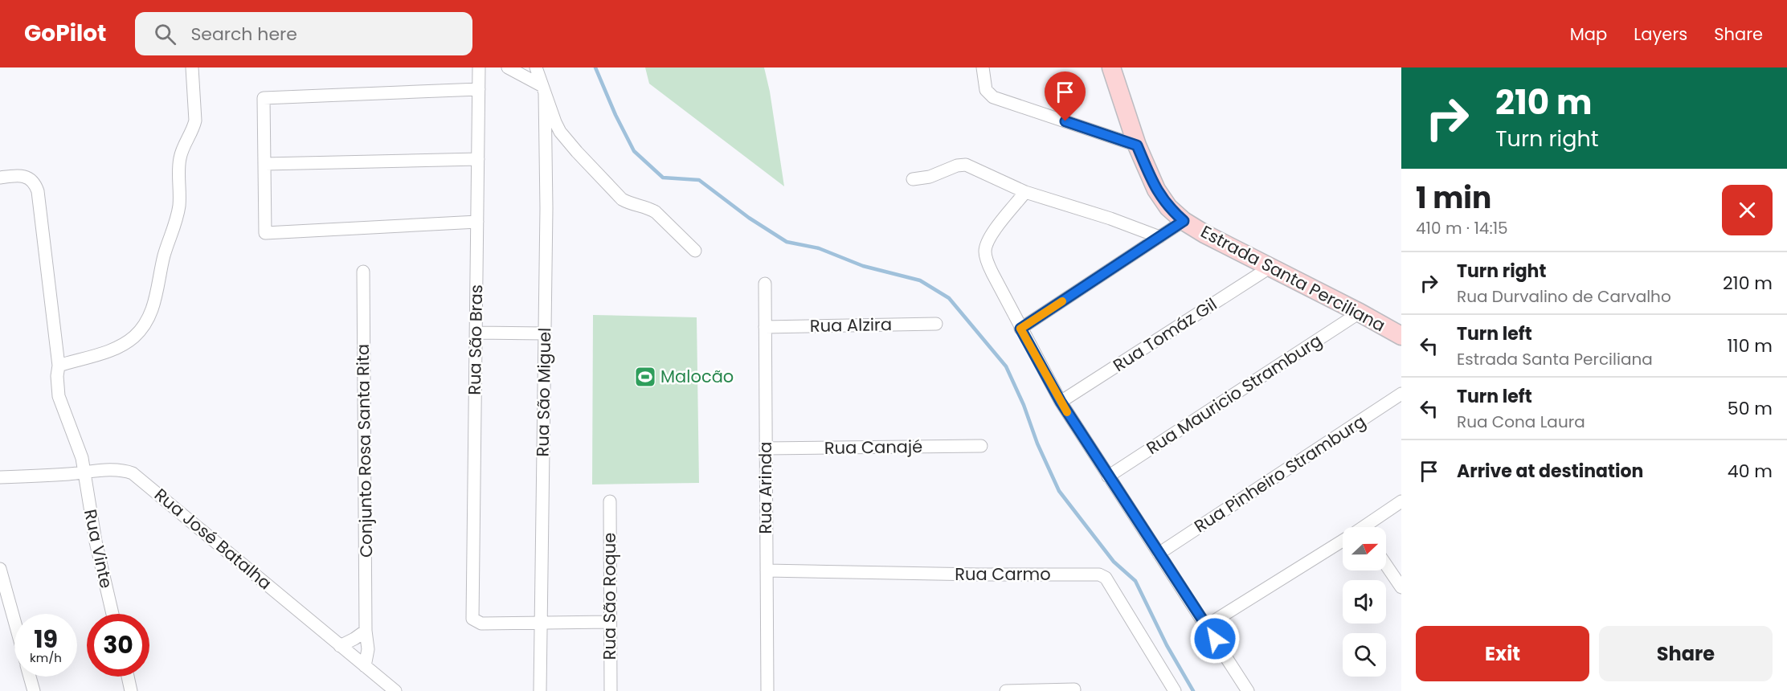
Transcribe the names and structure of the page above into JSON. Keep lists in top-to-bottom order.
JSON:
{
  "streets": {
    "street": [
      "Estrada Santa Perciliana",
      "Rua Alzira",
      "Rua Tomáz Gil",
      "Rua São Bras",
      "Rua São Miguel",
      "Rua Mauricio Stramburg",
      "Rua Canajé",
      "Conjunto Rosa Santa Rita",
      "Rua Pinheiro Stramburg",
      "Rua Arinda",
      "Rua José Batalha",
      "Rua Vinte",
      "Rua Carmo",
      "Rua São Roque"
    ]
  },
  "crossings": [
    ["Estrada Santa Perciliana", "Rua Tomáz Gil"],
    ["Estrada Santa Perciliana", "Rua Mauricio Stramburg"],
    ["Rua Alzira", "Rua Arinda"],
    ["Rua São Bras", "Rua São Miguel"],
    ["Rua Canajé", "Rua Arinda"],
    ["Conjunto Rosa Santa Rita", "Rua José Batalha"],
    ["Rua Arinda", "Rua Carmo"],
    ["Rua José Batalha", "Rua Vinte"]
  ],
  "places": {
    "sports": ["Malocão"]
  },
  "north": "right",
  "page": {
    "header": "GoPilot",
    "search": "Search here",
    "nav": ["Map", "Layers", "Share"],
    "turn": ["210 m", "Turn right"],
    "heading": ["1 min", "410 m · 14:15"],
    "list": [
      {
        "name": "Turn right",
        "note": "Rua Durvalino de Carvalho",
        "value": "210 m"
      },
      {
        "name": "Turn left",
        "note": "Estrada Santa Perciliana",
        "value": "110 m"
      },
      {
        "name": "Turn left",
        "note": "Rua Cona Laura",
        "value": "50 m"
      },
      {
        "name": "Arrive at destination",
        "value": "40 m"
      }
    ],
    "speed": "19 km/h",
    "limit": "30",
    "buttons": ["Exit", "Share"]
  }
}
